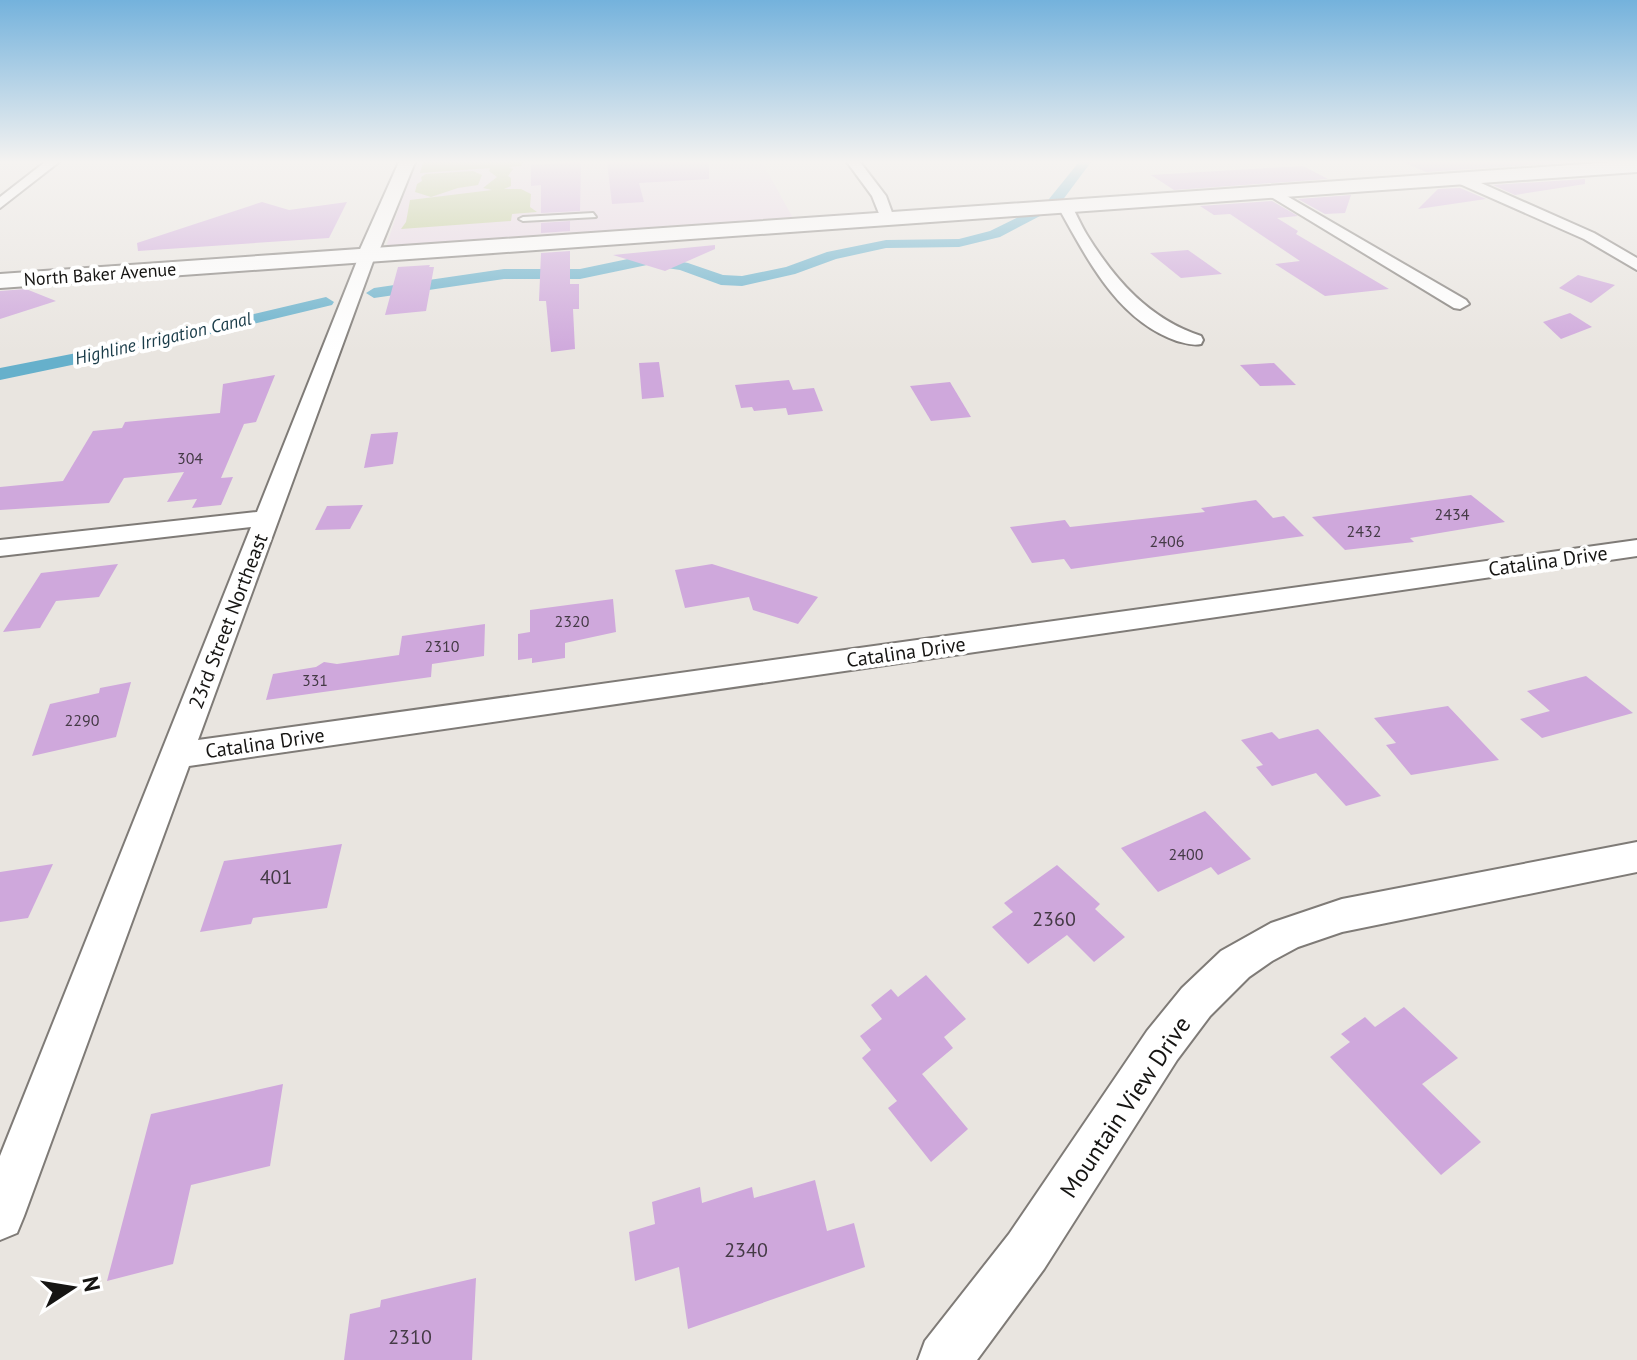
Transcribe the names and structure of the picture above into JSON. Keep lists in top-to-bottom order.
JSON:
{
  "streets": {
    "main road": ["North Baker Avenue"],
    "street": ["Catalina Drive", "23rd Street Northeast", "Mountain View Drive"]
  },
  "crossings": [
    ["North Baker Avenue", "23rd Street Northeast"],
    ["Catalina Drive", "23rd Street Northeast"]
  ],
  "water": ["Highline Irrigation Canal"],
  "house_numbers": [
    "304",
    "2434",
    "2432",
    "2406",
    "2320",
    "2310",
    "331",
    "2290",
    "2400",
    "401",
    "2360",
    "2340",
    "2310"
  ],
  "north": "right"
}
